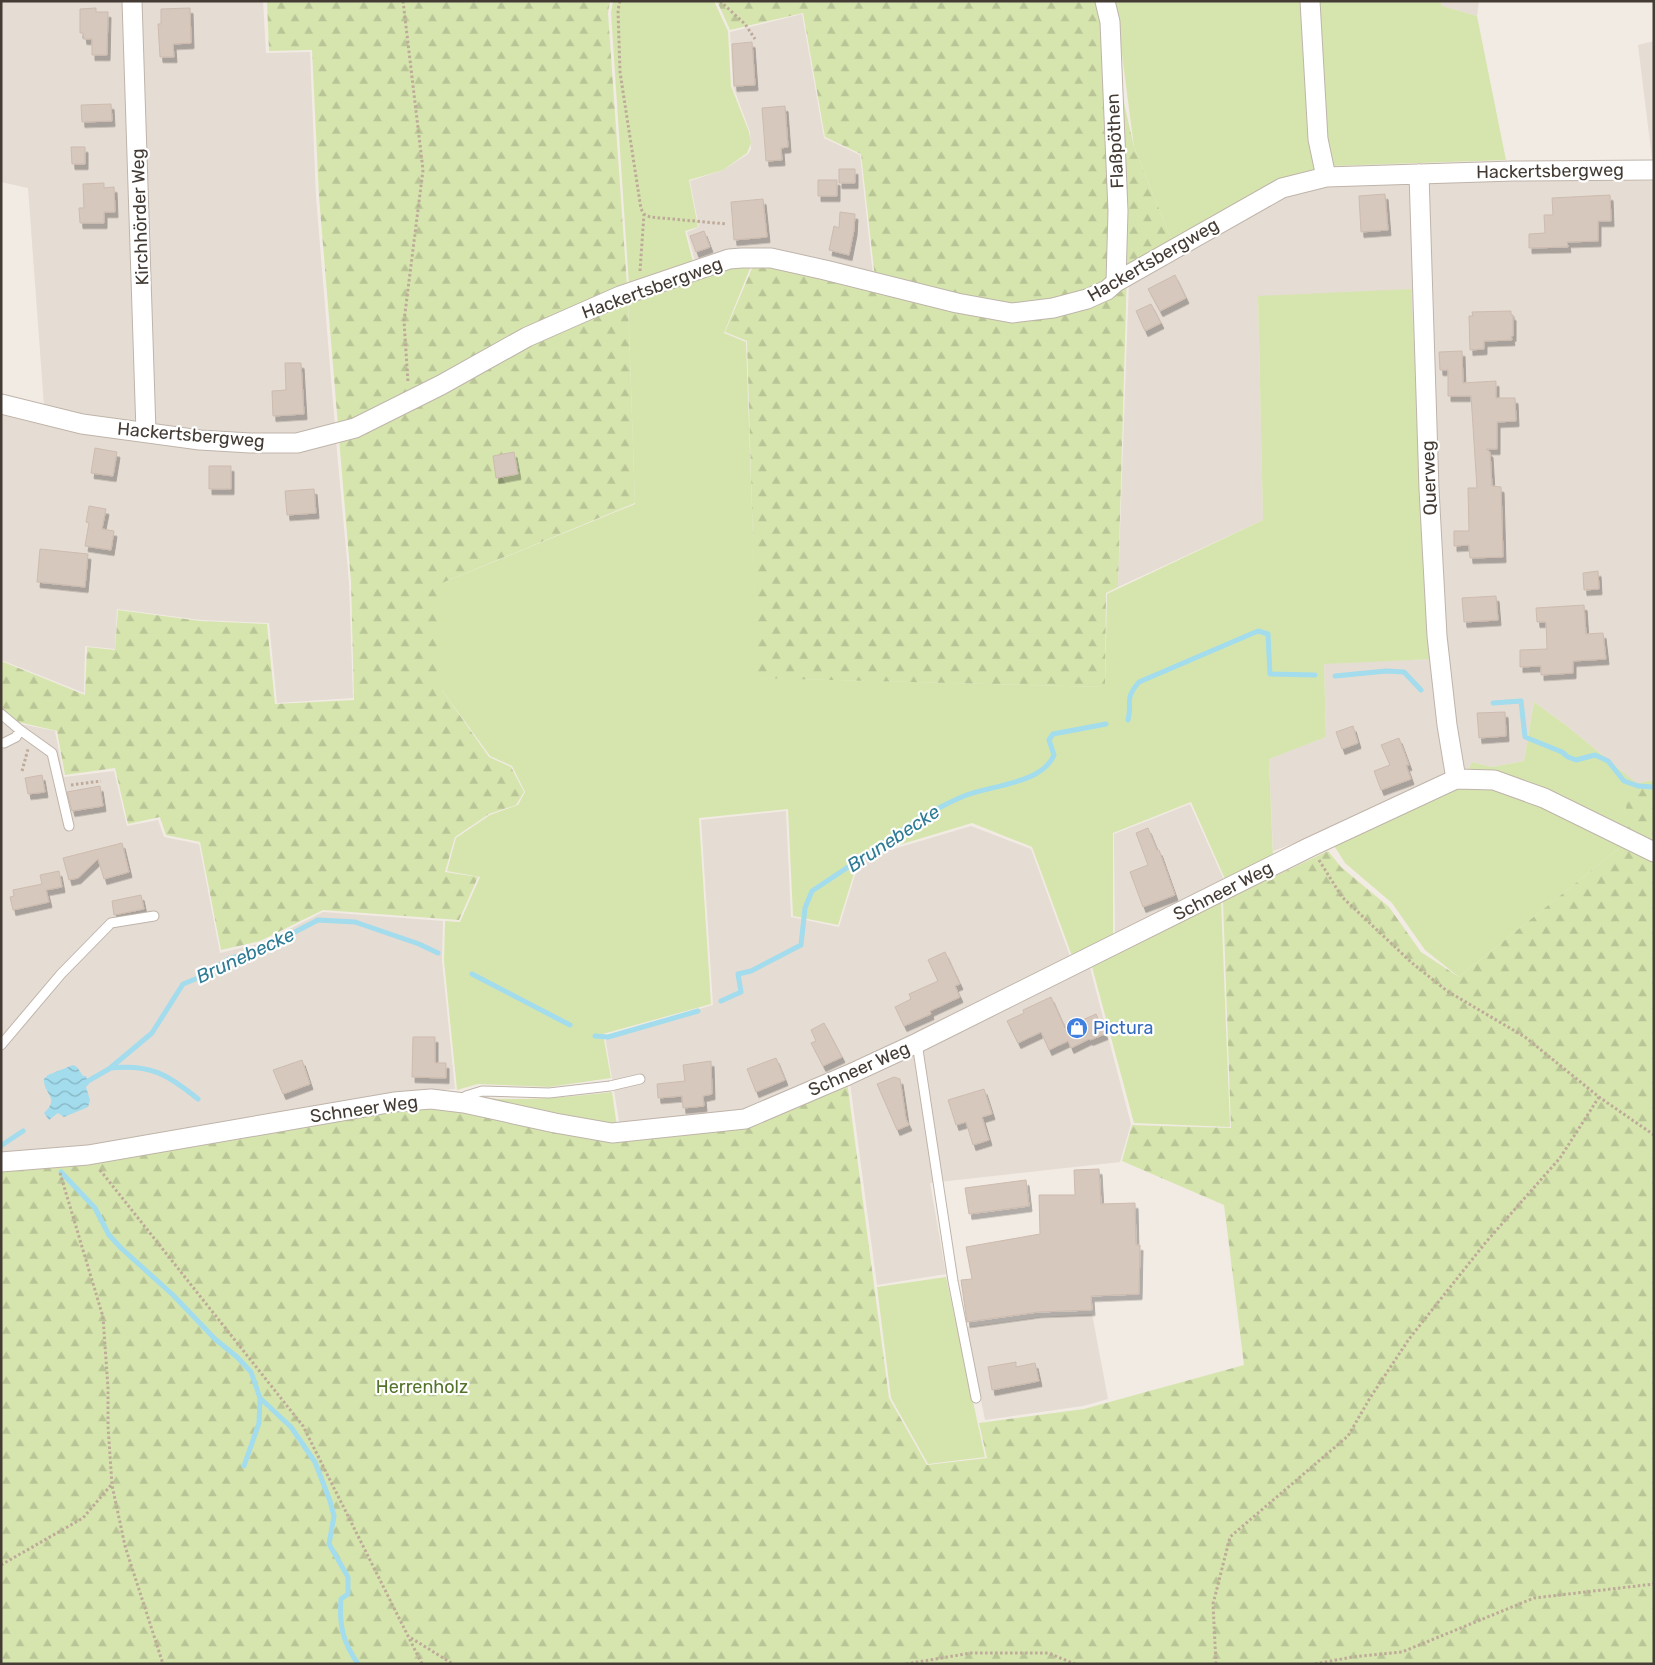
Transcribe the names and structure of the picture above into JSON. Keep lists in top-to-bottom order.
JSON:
{
  "streets": {
    "street": [
      "Flaßpöthen",
      "Hackertsbergweg",
      "Kirchhörder Weg",
      "Querweg",
      "Schneer Weg"
    ]
  },
  "crossings": [
    ["Flaßpöthen", "Hackertsbergweg"],
    ["Hackertsbergweg", "Kirchhörder Weg"],
    ["Hackertsbergweg", "Querweg"],
    ["Querweg", "Schneer Weg"]
  ],
  "water": ["Brunebecke"],
  "parks": ["Herrenholz"],
  "places": {
    "shop": ["Pictura"]
  }
}
